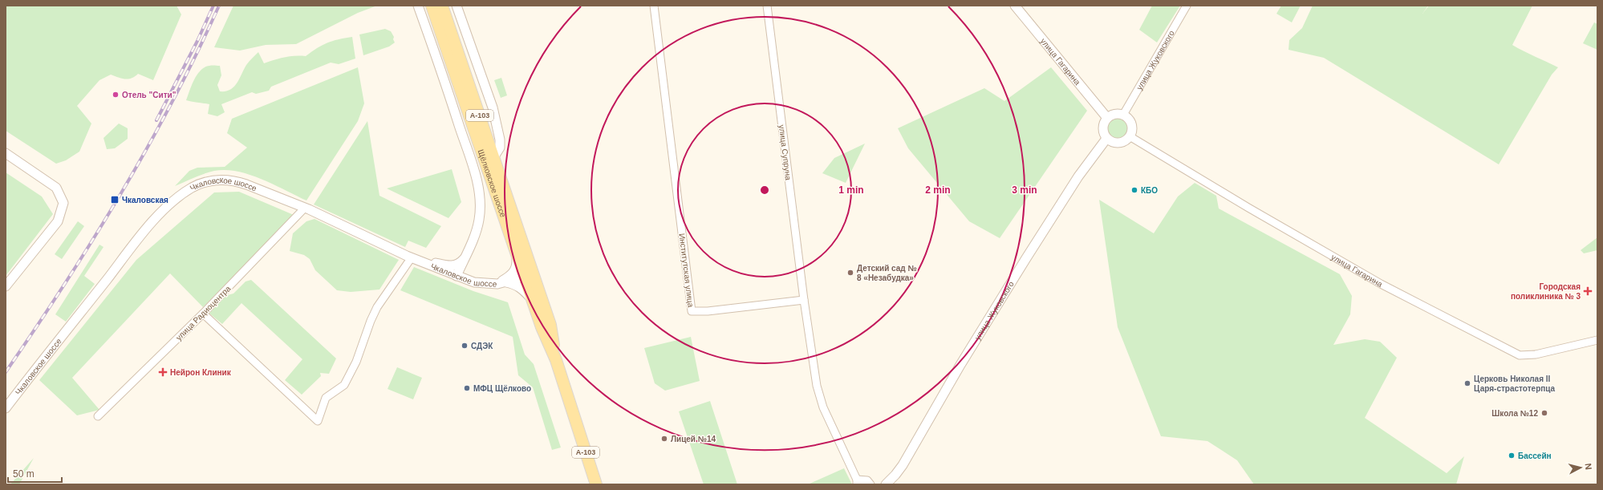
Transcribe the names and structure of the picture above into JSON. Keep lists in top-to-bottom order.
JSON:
{
  "streets": {
    "main road": ["А-103", "Щёлковское шоссе"],
    "street": [
      "улица Жуковского",
      "улица Гагарина",
      "улица Супруна",
      "Чкаловское шоссе",
      "Институтская улица",
      "улица Радиоцентра"
    ]
  },
  "crossings": [
    ["улица Жуковского", "улица Гагарина"],
    ["А-103", "Щёлковское шоссе"],
    ["А-103", "Чкаловское шоссе"],
    ["улица Супруна", "Институтская улица"],
    ["Щёлковское шоссе", "Чкаловское шоссе"],
    ["Чкаловское шоссе", "улица Радиоцентра"]
  ],
  "places": {
    "other": [
      "Отель \"Сити\"",
      "КБО",
      "Детский сад № 8 «Незабудка»",
      "СДЭК",
      "Церковь Николая II Царя-страстотерпца",
      "МФЦ Щёлково",
      "Школа №12",
      "Лицей №14",
      "Бассейн"
    ],
    "transit": ["Чкаловская"],
    "health": ["Городская поликлиника № 3", "Нейрон Клиник"]
  },
  "scale_bar": "50 m",
  "north": "right",
  "rings": ["1 min", "2 min", "3 min"]
}
